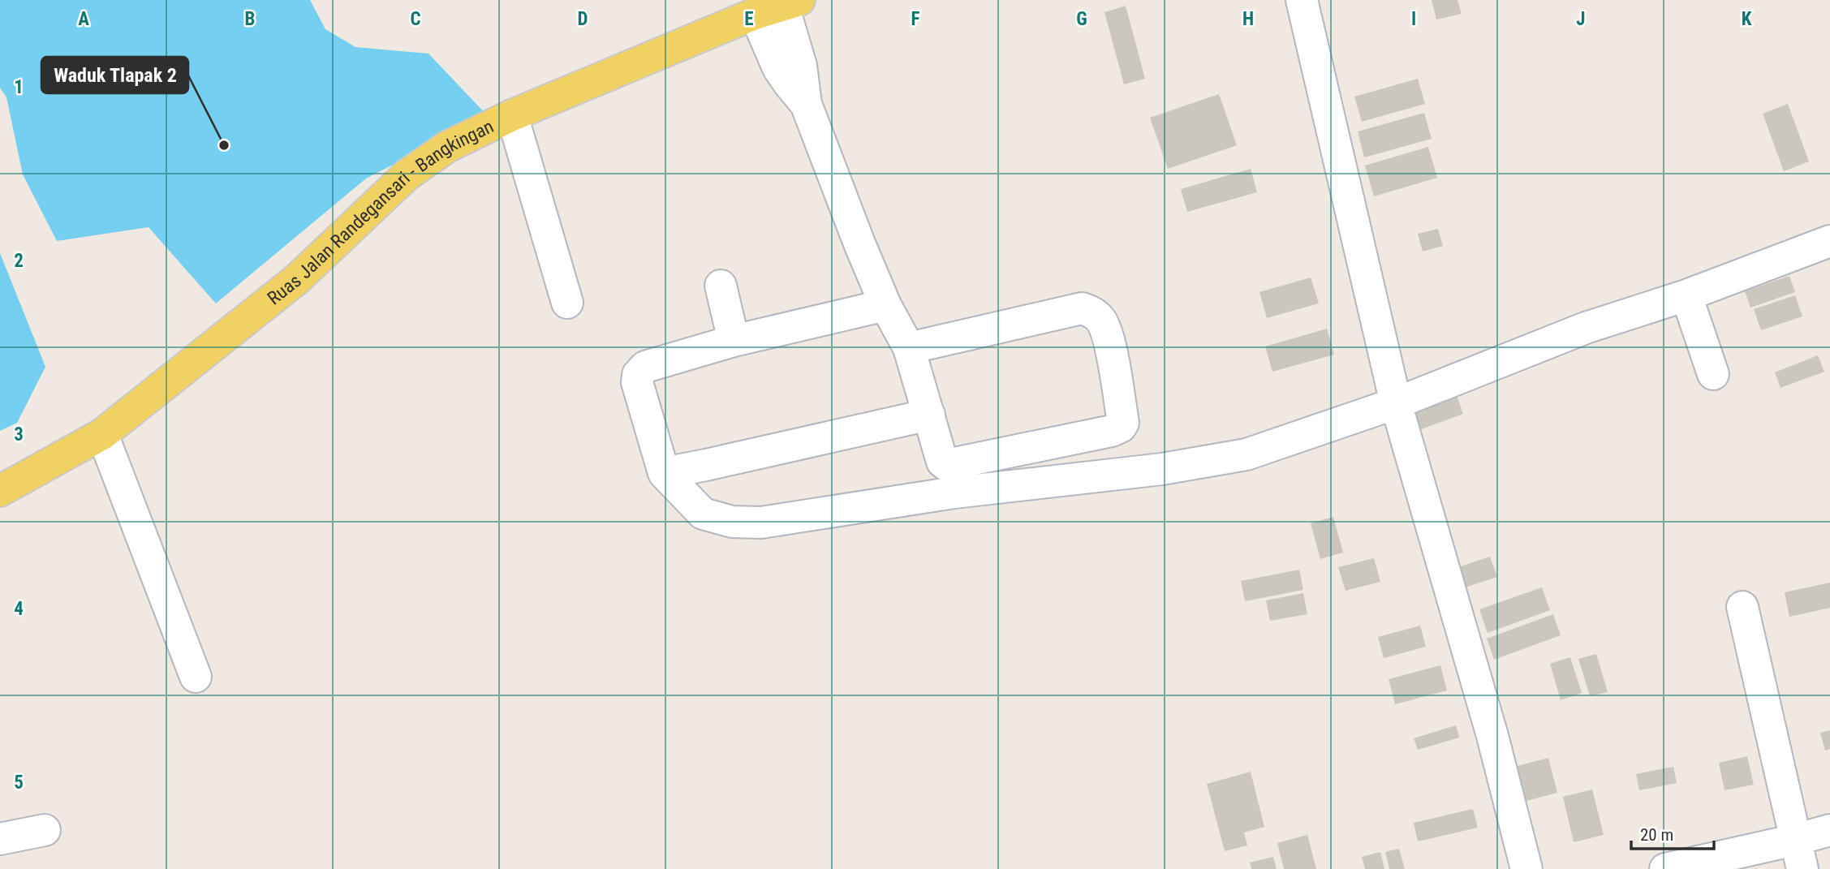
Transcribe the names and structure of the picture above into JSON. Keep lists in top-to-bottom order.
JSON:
{
  "streets": {
    "main road": ["Ruas Jalan Randegansari - Bangkingan"]
  },
  "places": ["Waduk Tlapak 2"],
  "scale_bar": "20 m",
  "grid": {
    "columns": [
      "A",
      "B",
      "C",
      "D",
      "E",
      "F",
      "G",
      "H",
      "I",
      "J",
      "K"
    ],
    "rows": [
      "1",
      "2",
      "3",
      "4",
      "5"
    ]
  }
}
